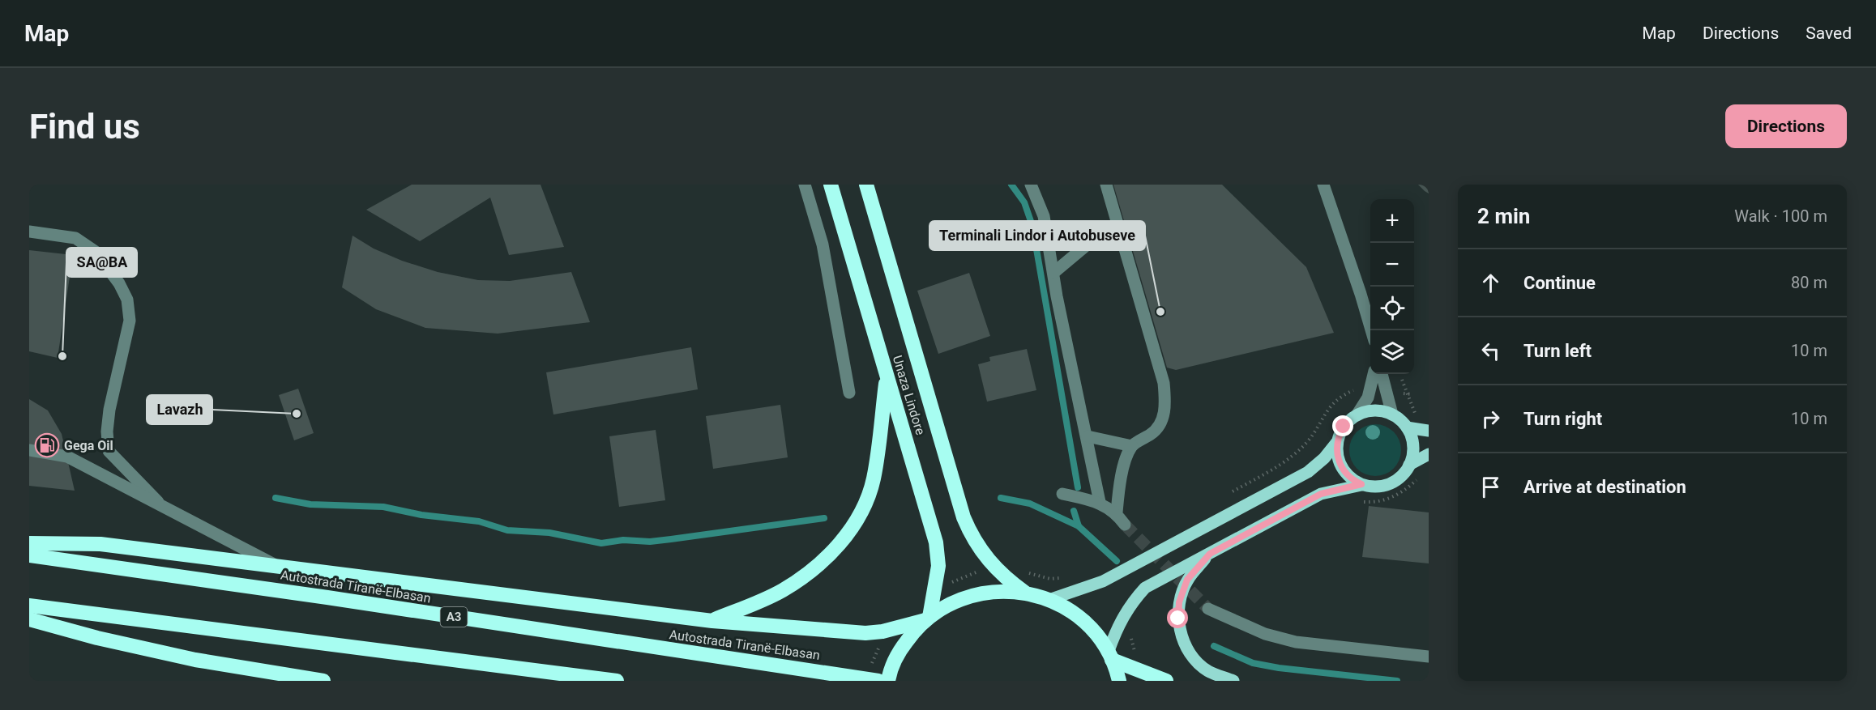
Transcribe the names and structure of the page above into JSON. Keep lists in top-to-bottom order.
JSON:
{
  "streets": {
    "highway": ["Unaza Lindore", "Autostrada Tiranë-Elbasan", "A3"]
  },
  "places": {
    "other": ["Terminali Lindor i Autobuseve", "SA@BA", "Lavazh"],
    "fuel station": ["Gega Oil"]
  },
  "page": {
    "header": "Map",
    "nav": ["Map", "Directions", "Saved"],
    "buttons": "Directions",
    "title": "Find us",
    "heading": ["2 min", "Walk · 100 m"],
    "map_buttons": ["+", "−"],
    "list": [
      ["Continue", "80 m"],
      ["Turn left", "10 m"],
      ["Turn right", "10 m"],
      "Arrive at destination"
    ]
  }
}
